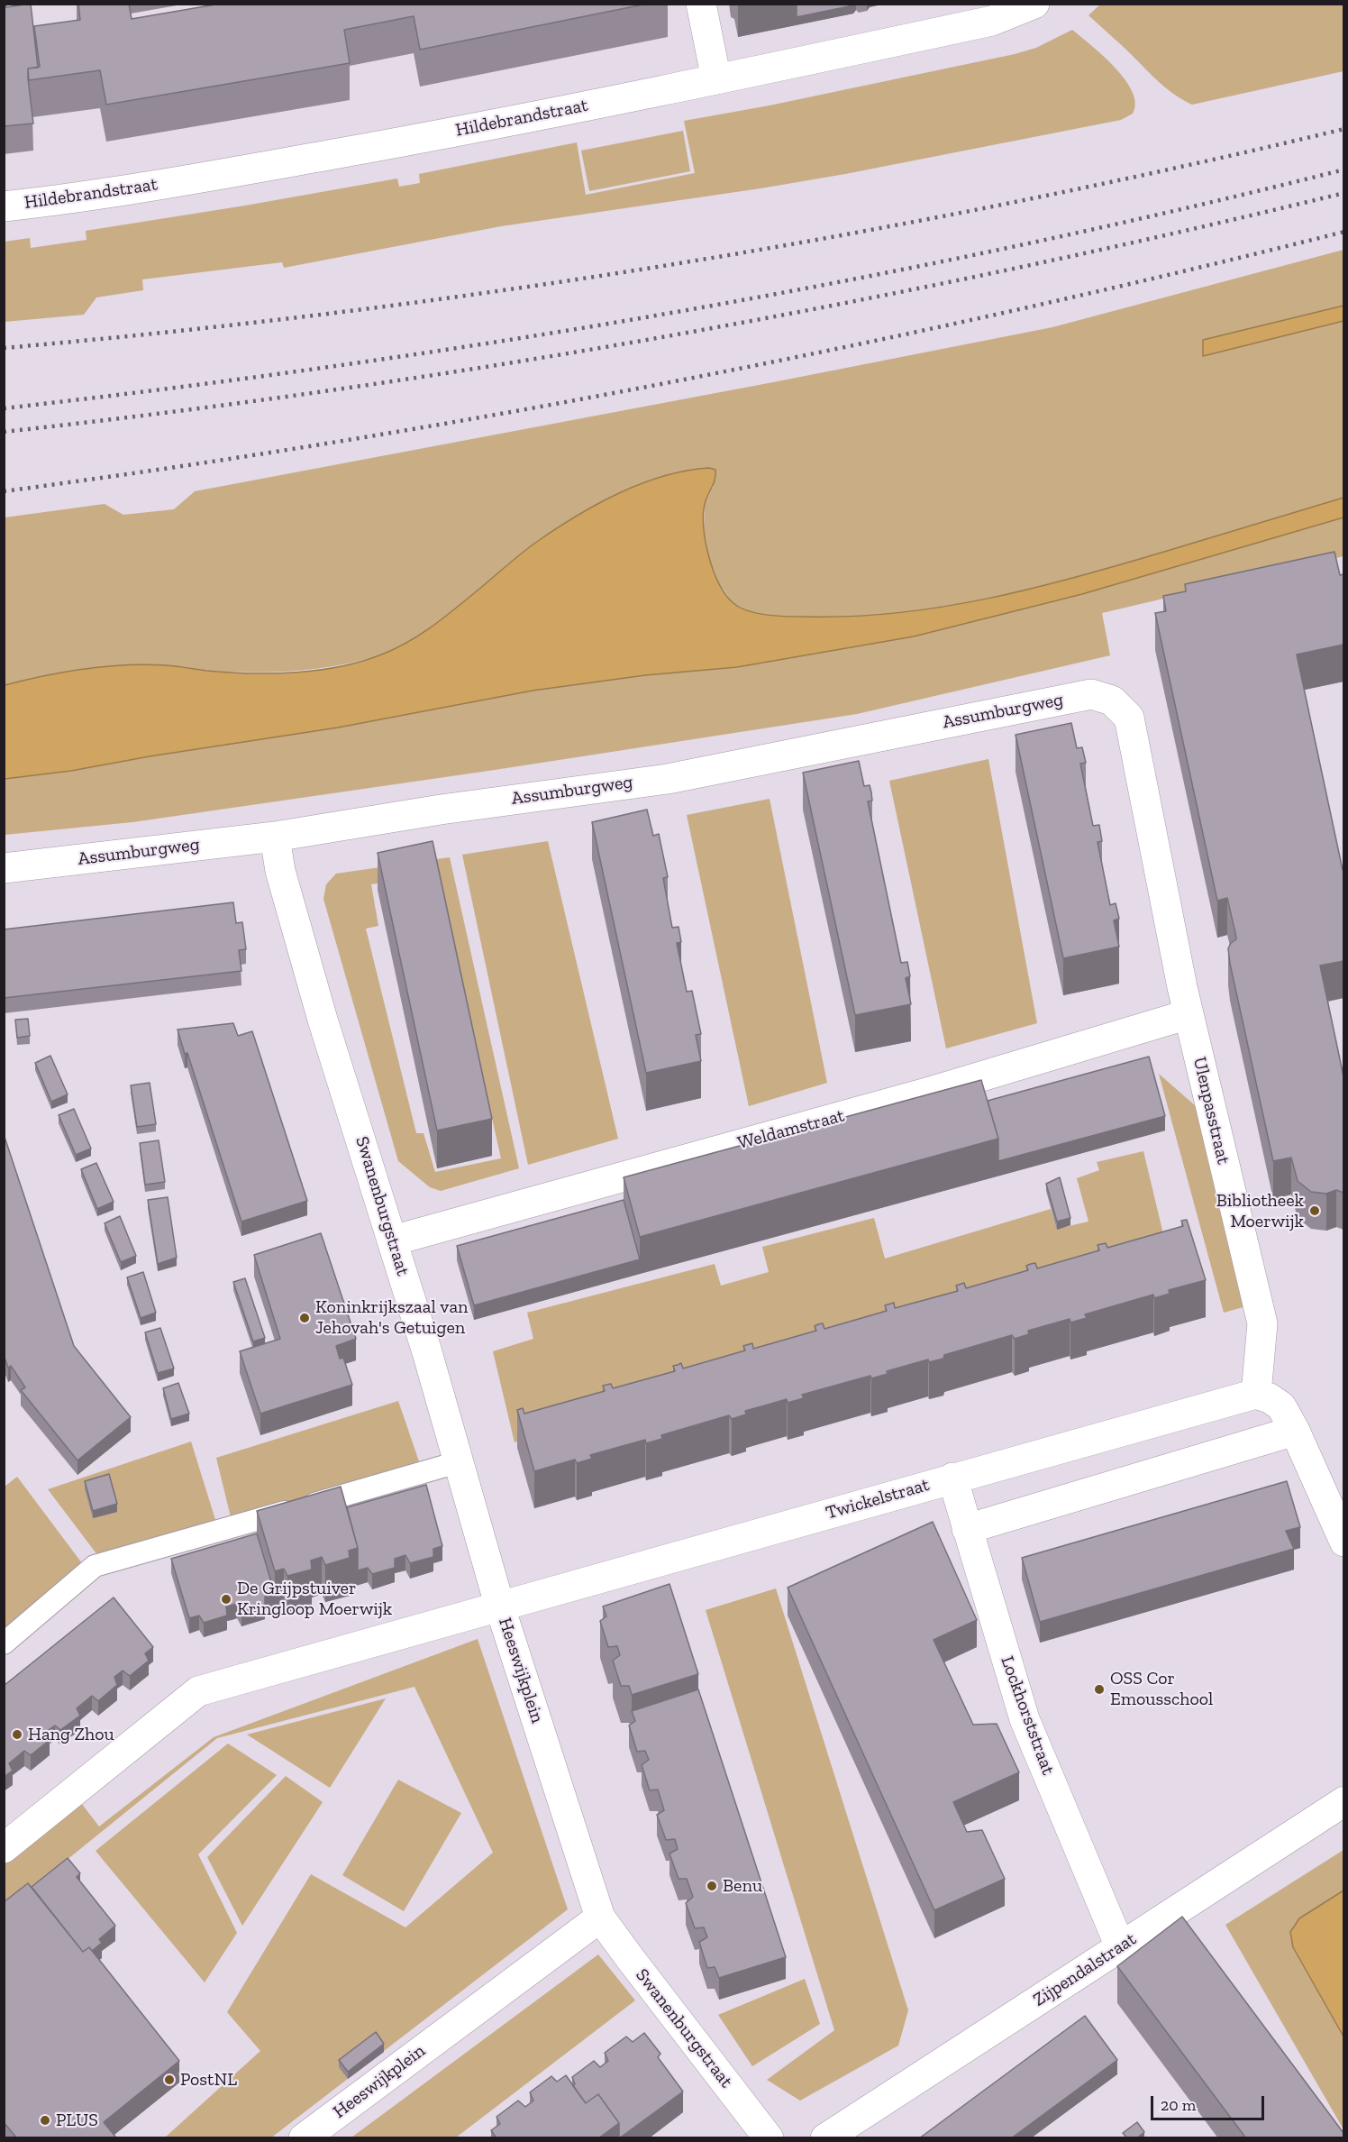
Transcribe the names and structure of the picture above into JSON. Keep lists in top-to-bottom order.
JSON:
{
  "streets": {
    "street": [
      "Hildebrandstraat",
      "Assumburgweg",
      "Ulenpasstraat",
      "Weldamstraat",
      "Swanenburgstraat",
      "Twickelstraat",
      "Heeswijkplein",
      "Lockhorststraat",
      "Zijpendalstraat"
    ]
  },
  "crossings": [
    ["Assumburgweg", "Ulenpasstraat"],
    ["Assumburgweg", "Swanenburgstraat"],
    ["Ulenpasstraat", "Weldamstraat"],
    ["Ulenpasstraat", "Twickelstraat"],
    ["Weldamstraat", "Swanenburgstraat"],
    ["Swanenburgstraat", "Twickelstraat"],
    ["Swanenburgstraat", "Heeswijkplein"],
    ["Twickelstraat", "Heeswijkplein"],
    ["Twickelstraat", "Lockhorststraat"],
    ["Lockhorststraat", "Zijpendalstraat"]
  ],
  "places": [
    "Bibliotheek Moerwijk",
    "Koninkrijkszaal van Jehovah's Getuigen",
    "De Grijpstuiver Kringloop Moerwijk",
    "OSS Cor Emousschool",
    "Hang Zhou",
    "Benu",
    "PostNL",
    "PLUS"
  ],
  "scale_bar": "20 m"
}
